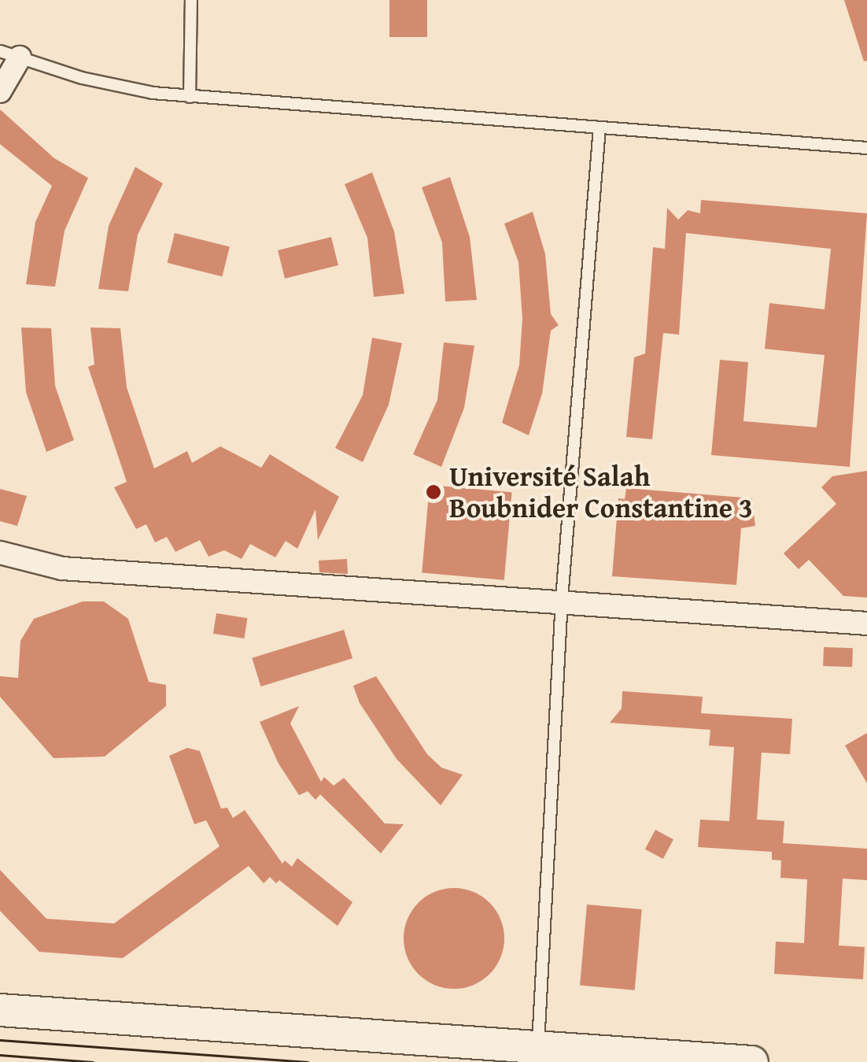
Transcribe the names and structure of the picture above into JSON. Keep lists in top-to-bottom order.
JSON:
{
  "places": ["Université Salah Boubnider Constantine 3"]
}
